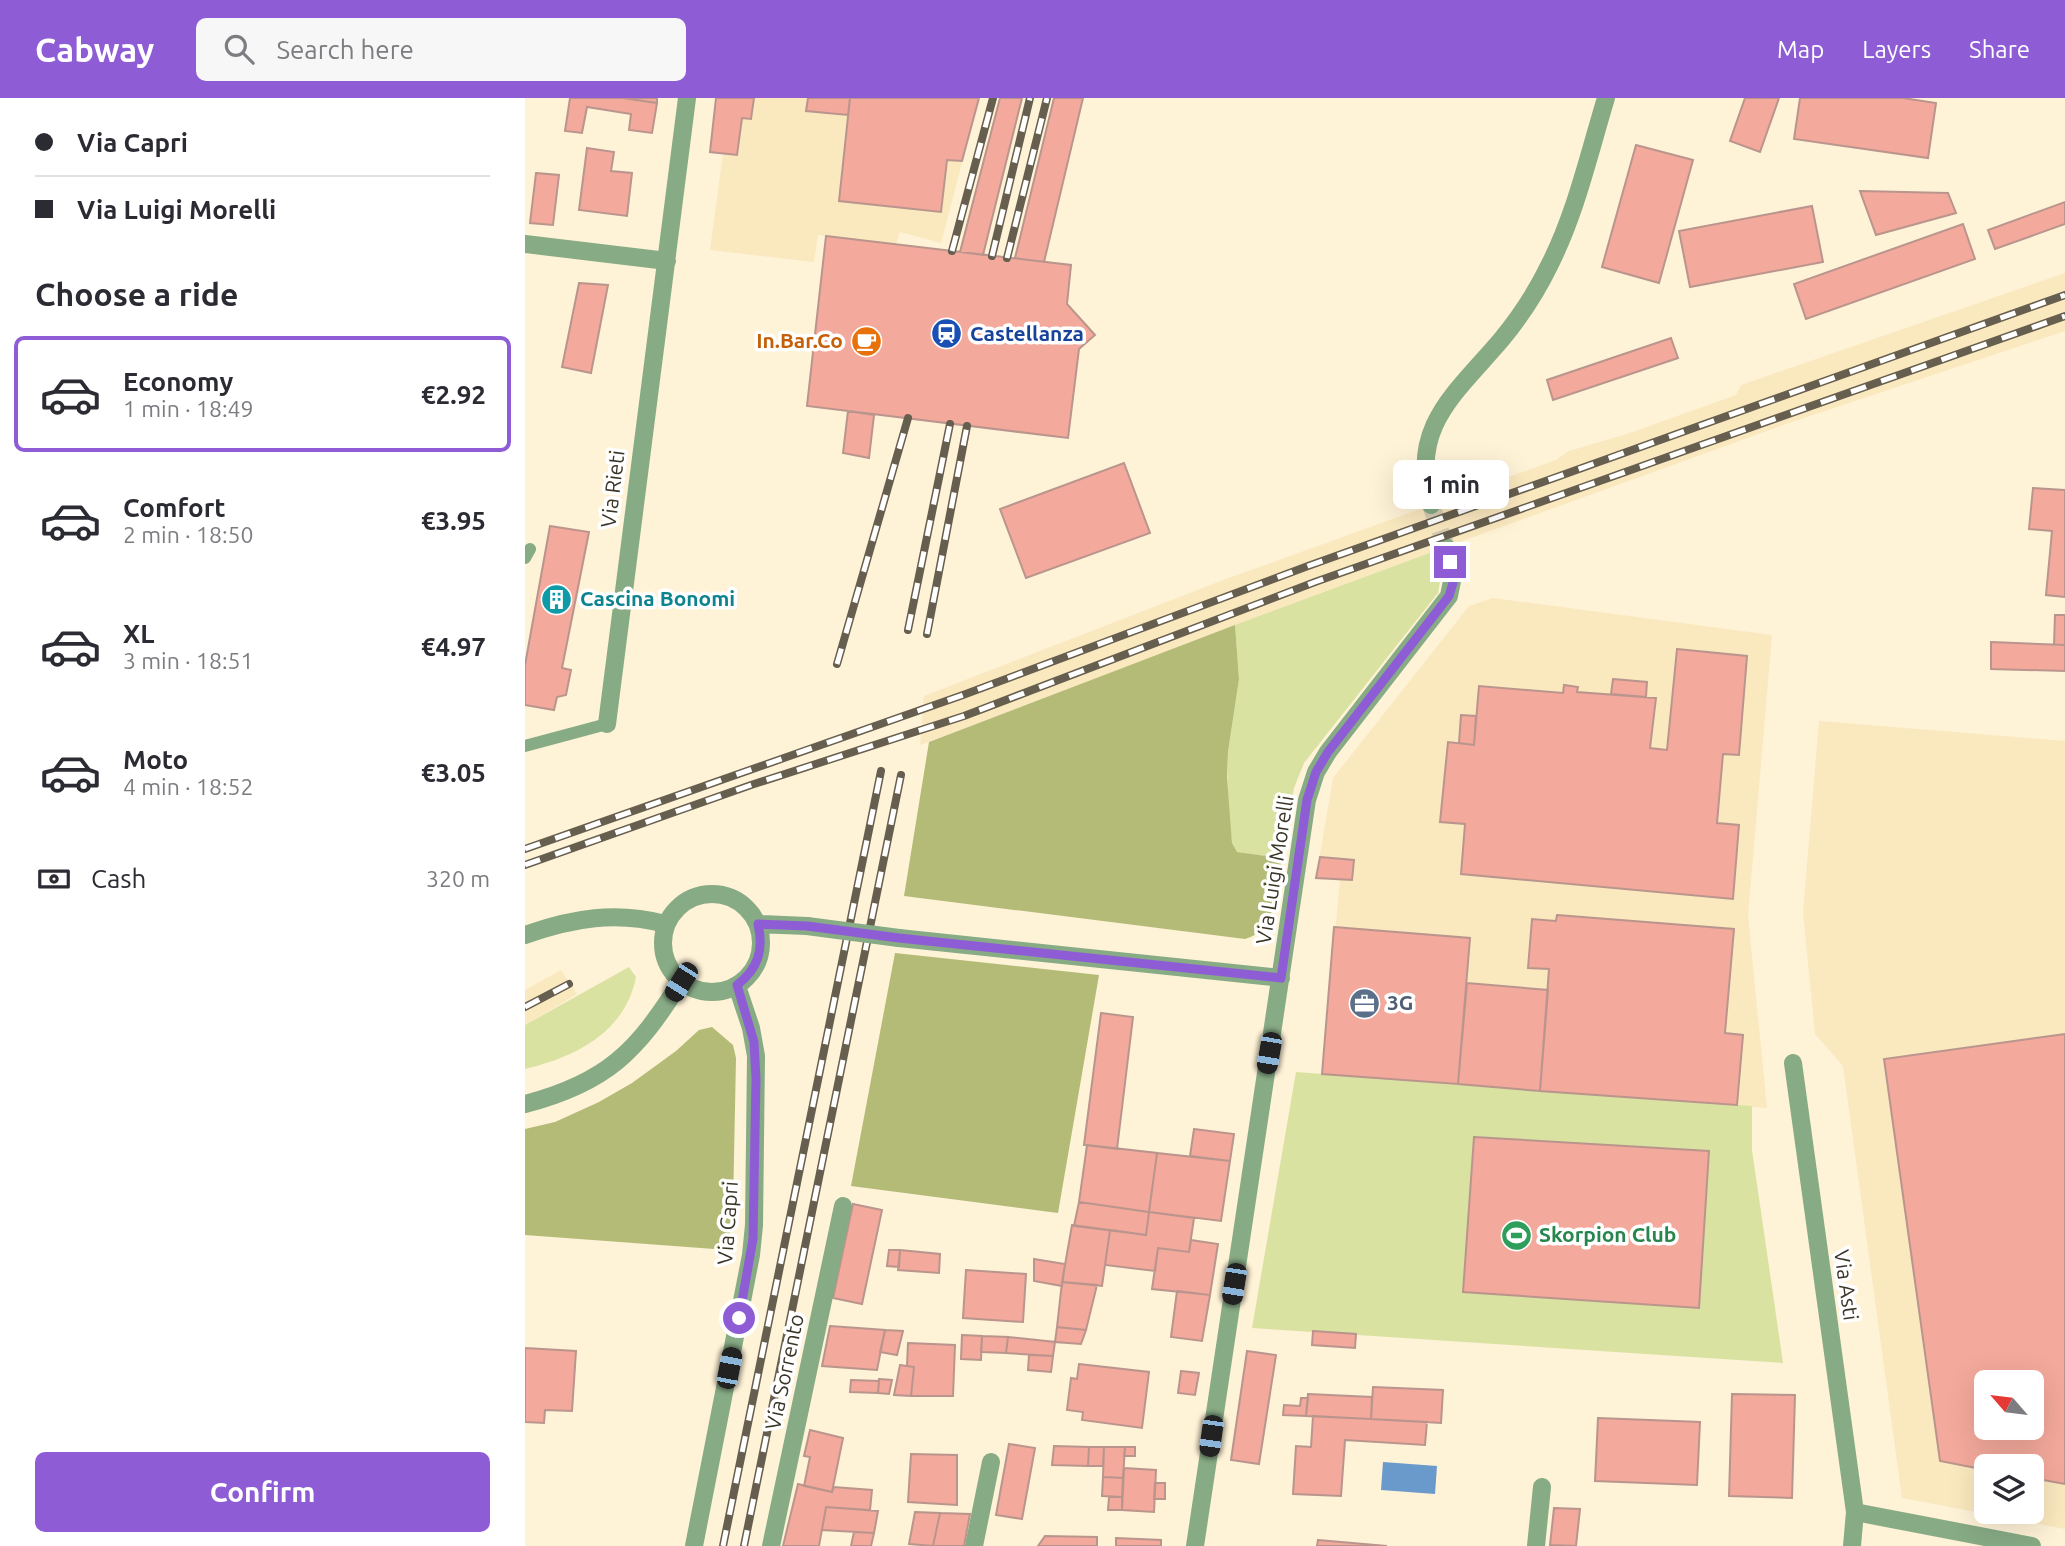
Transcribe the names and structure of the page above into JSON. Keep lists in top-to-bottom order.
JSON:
{
  "streets": {
    "street": [
      "Via Rieti",
      "Via Luigi Morelli",
      "Via Capri",
      "Via Asti",
      "Via Sorrento"
    ]
  },
  "places": {
    "station": ["Castellanza"],
    "cafe": ["In.Bar.Co"],
    "building": ["Cascina Bonomi"],
    "office": ["3G"],
    "sports": ["Skorpion Club"]
  },
  "north": "top left",
  "page": {
    "header": "Cabway",
    "search": "Search here",
    "nav": ["Map", "Layers", "Share"],
    "banner": ["Via Capri", "Via Luigi Morelli"],
    "heading": "Choose a ride",
    "list": [
      {
        "name": "Economy",
        "note": "1 min · 18:49",
        "value": "€2.92"
      },
      {
        "name": "Comfort",
        "note": "2 min · 18:50",
        "value": "€3.95"
      },
      {
        "name": "XL",
        "note": "3 min · 18:51",
        "value": "€4.97"
      },
      {
        "name": "Moto",
        "note": "4 min · 18:52",
        "value": "€3.05"
      }
    ],
    "bubble": "1 min",
    "pay": ["Cash", "320 m"],
    "buttons": "Confirm"
  }
}
